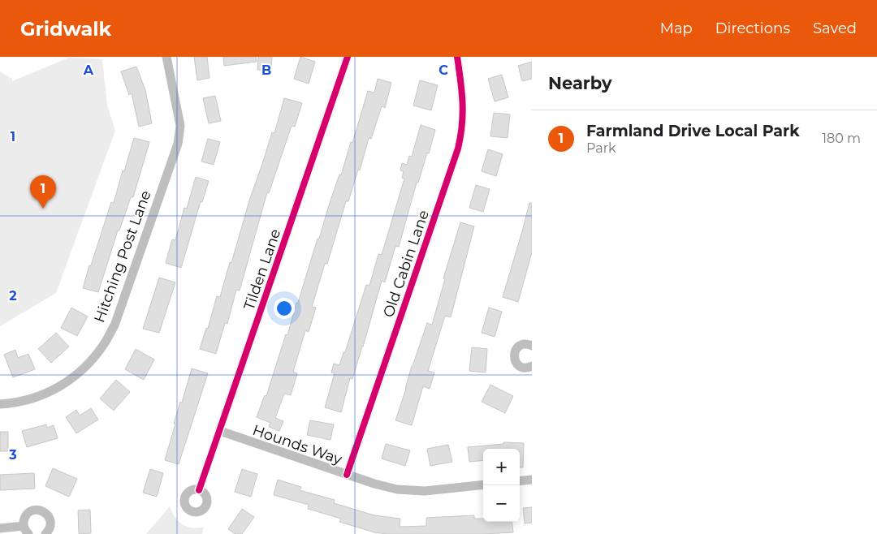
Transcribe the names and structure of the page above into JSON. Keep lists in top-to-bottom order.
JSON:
{
  "streets": {
    "street": [
      "Hitching Post Lane",
      "Old Cabin Lane",
      "Tilden Lane",
      "Hounds Way"
    ]
  },
  "crossings": [
    ["Old Cabin Lane", "Hounds Way"],
    ["Tilden Lane", "Hounds Way"]
  ],
  "page": {
    "header": "Gridwalk",
    "nav": ["Map", "Directions", "Saved"],
    "heading": "Nearby",
    "list": [
      {
        "mark": "1",
        "name": "Farmland Drive Local Park",
        "note": "Park",
        "value": "180 m"
      }
    ],
    "pins": "1",
    "map_buttons": ["+", "−"]
  },
  "grid": {
    "columns": ["A", "B", "C"],
    "rows": ["1", "2", "3"]
  }
}
